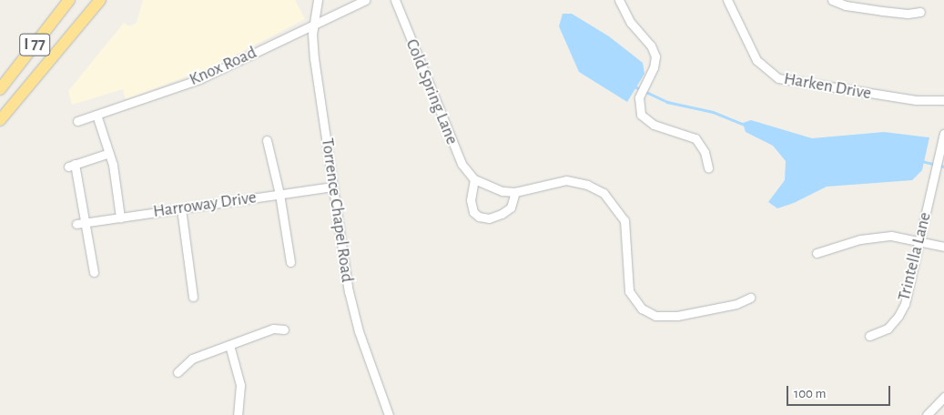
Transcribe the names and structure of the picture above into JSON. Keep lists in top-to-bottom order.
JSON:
{
  "streets": {
    "highway": ["I 77"],
    "street": [
      "Knox Road",
      "Harken Drive",
      "Cold Spring Lane",
      "Harroway Drive",
      "Torrence Chapel Road",
      "Trintella Lane"
    ]
  },
  "crossings": [
    ["Knox Road", "Torrence Chapel Road"],
    ["Harroway Drive", "Torrence Chapel Road"]
  ],
  "scale_bar": "100 m"
}
